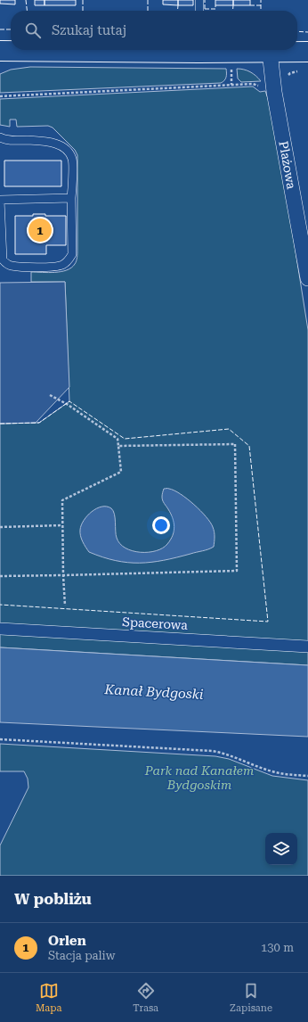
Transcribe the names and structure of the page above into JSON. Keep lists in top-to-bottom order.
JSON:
{
  "streets": {
    "street": ["Plażowa", "Spacerowa"]
  },
  "water": ["Kanał Bydgoski"],
  "parks": ["Park nad Kanałem Bydgoskim"],
  "page": {
    "search": "Szukaj tutaj",
    "pins": "1",
    "heading": "W pobliżu",
    "list": [
      {
        "mark": "1",
        "name": "Orlen",
        "note": "Stacja paliw",
        "value": "130 m"
      }
    ],
    "nav": ["Mapa", "Trasa", "Zapisane"]
  }
}
